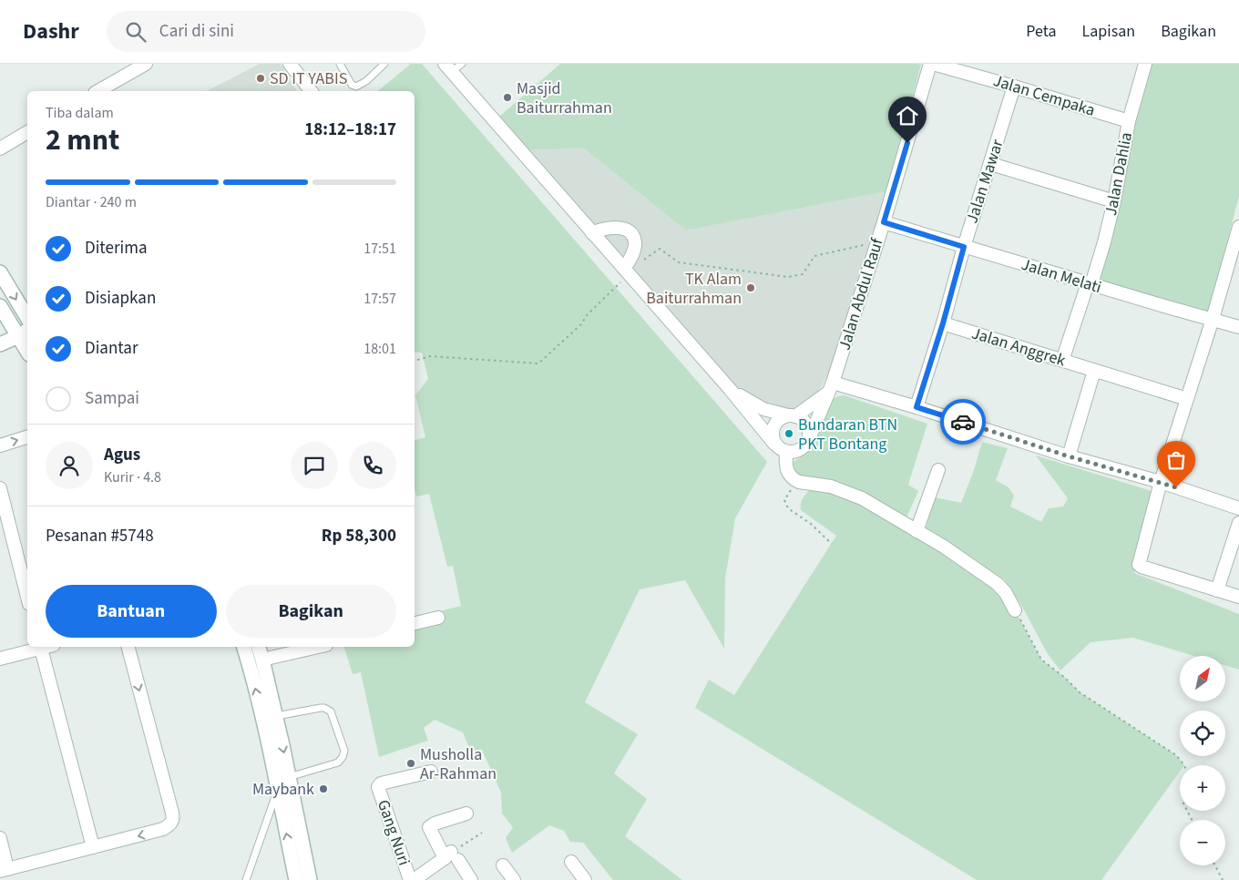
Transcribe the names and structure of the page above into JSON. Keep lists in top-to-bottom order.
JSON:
{
  "streets": {
    "street": [
      "Jalan Cempaka",
      "Jalan Dahlia",
      "Jalan Mawar",
      "Jalan Melati",
      "Jalan Abdul Rauf",
      "Jalan Anggrek",
      "Gang Nuri"
    ]
  },
  "crossings": [
    ["Jalan Cempaka", "Jalan Dahlia"],
    ["Jalan Cempaka", "Jalan Mawar"],
    ["Jalan Cempaka", "Jalan Abdul Rauf"],
    ["Jalan Dahlia", "Jalan Melati"],
    ["Jalan Dahlia", "Jalan Anggrek"],
    ["Jalan Mawar", "Jalan Melati"],
    ["Jalan Mawar", "Jalan Anggrek"],
    ["Jalan Melati", "Jalan Abdul Rauf"]
  ],
  "places": [
    "SD IT YABIS",
    "Masjid Baiturrahman",
    "TK Alam Baiturrahman",
    "Bundaran BTN PKT Bontang",
    "Musholla Ar-Rahman",
    "Maybank"
  ],
  "north": "top right",
  "page": {
    "header": "Dashr",
    "search": "Cari di sini",
    "nav": ["Peta", "Lapisan", "Bagikan"],
    "heading": ["2 mnt", "Tiba dalam", "18:12–18:17"],
    "panel": [
      "Agus",
      "Kurir · 4.8",
      "Pesanan #5748",
      "Rp 58,300"
    ],
    "bar": "Diantar · 240 m",
    "list": [
      ["Diterima", "17:51"],
      ["Disiapkan", "17:57"],
      ["Diantar", "18:01"],
      "Sampai"
    ],
    "buttons": ["Bantuan", "Bagikan"],
    "map_buttons": ["+", "−"]
  }
}
